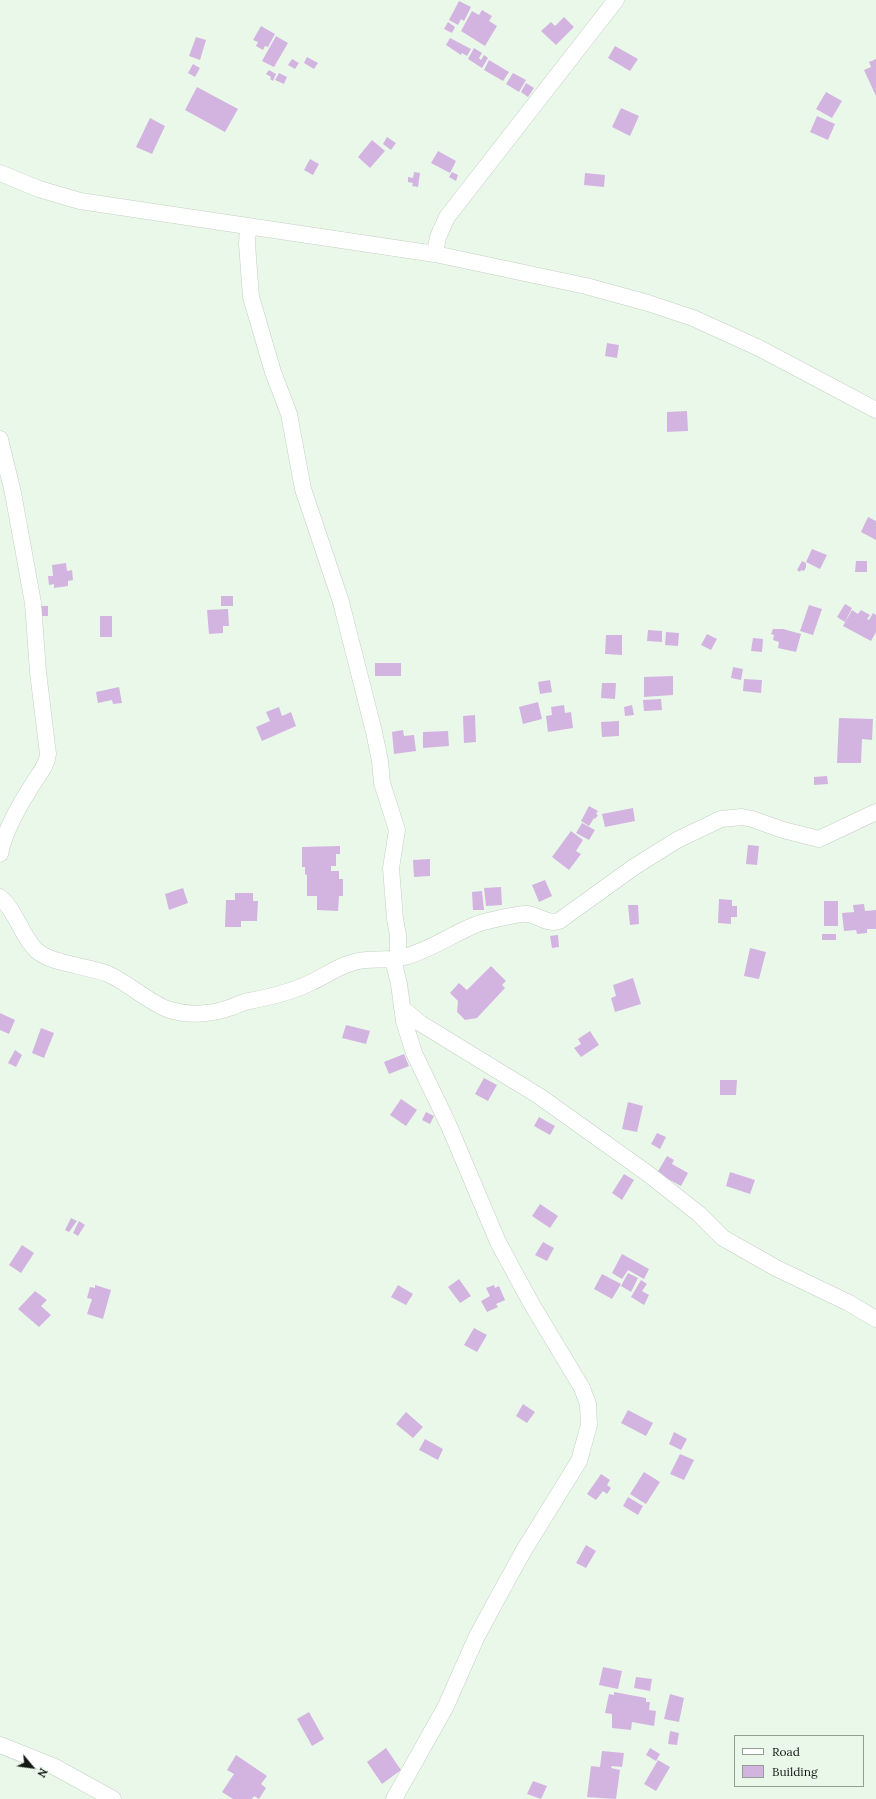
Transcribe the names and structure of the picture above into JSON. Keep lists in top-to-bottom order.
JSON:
{
  "legend": ["Road", "Building"],
  "north": "bottom right"
}
